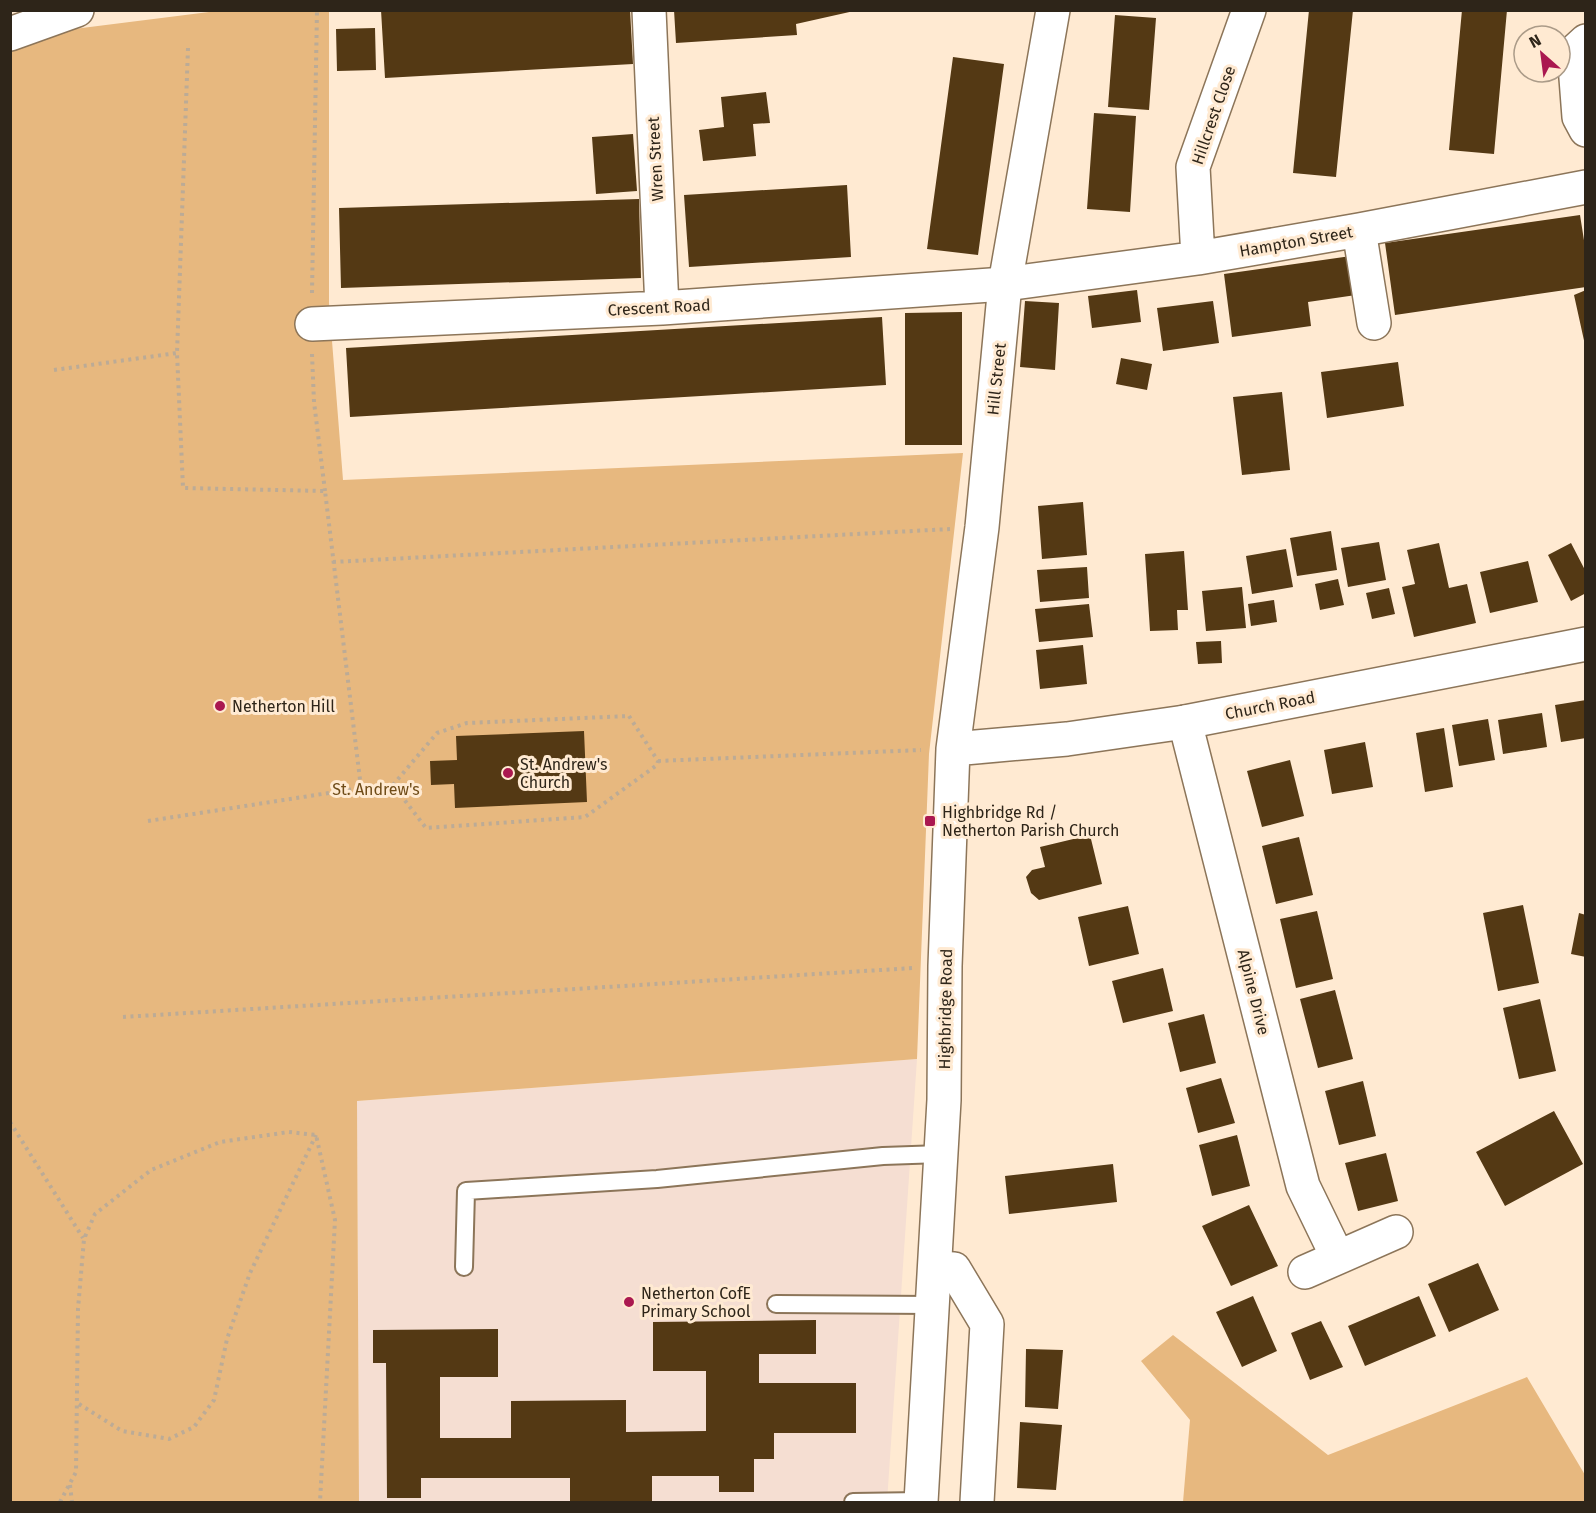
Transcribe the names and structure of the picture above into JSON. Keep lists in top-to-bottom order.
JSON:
{
  "streets": {
    "street": [
      "Hillcrest Close",
      "Wren Street",
      "Hampton Street",
      "Crescent Road",
      "Hill Street",
      "Church Road",
      "Alpine Drive",
      "Highbridge Road"
    ]
  },
  "crossings": [
    ["Hillcrest Close", "Hampton Street"],
    ["Wren Street", "Crescent Road"],
    ["Hampton Street", "Crescent Road"],
    ["Hampton Street", "Hill Street"],
    ["Crescent Road", "Hill Street"],
    ["Hill Street", "Church Road"],
    ["Hill Street", "Highbridge Road"],
    ["Church Road", "Alpine Drive"],
    ["Church Road", "Highbridge Road"]
  ],
  "parks": ["St. Andrew's"],
  "places": {
    "other": ["Netherton Hill", "St. Andrew's Church", "Netherton CofE Primary School"],
    "transit": ["Highbridge Rd / Netherton Parish Church"]
  },
  "north": "top left"
}
